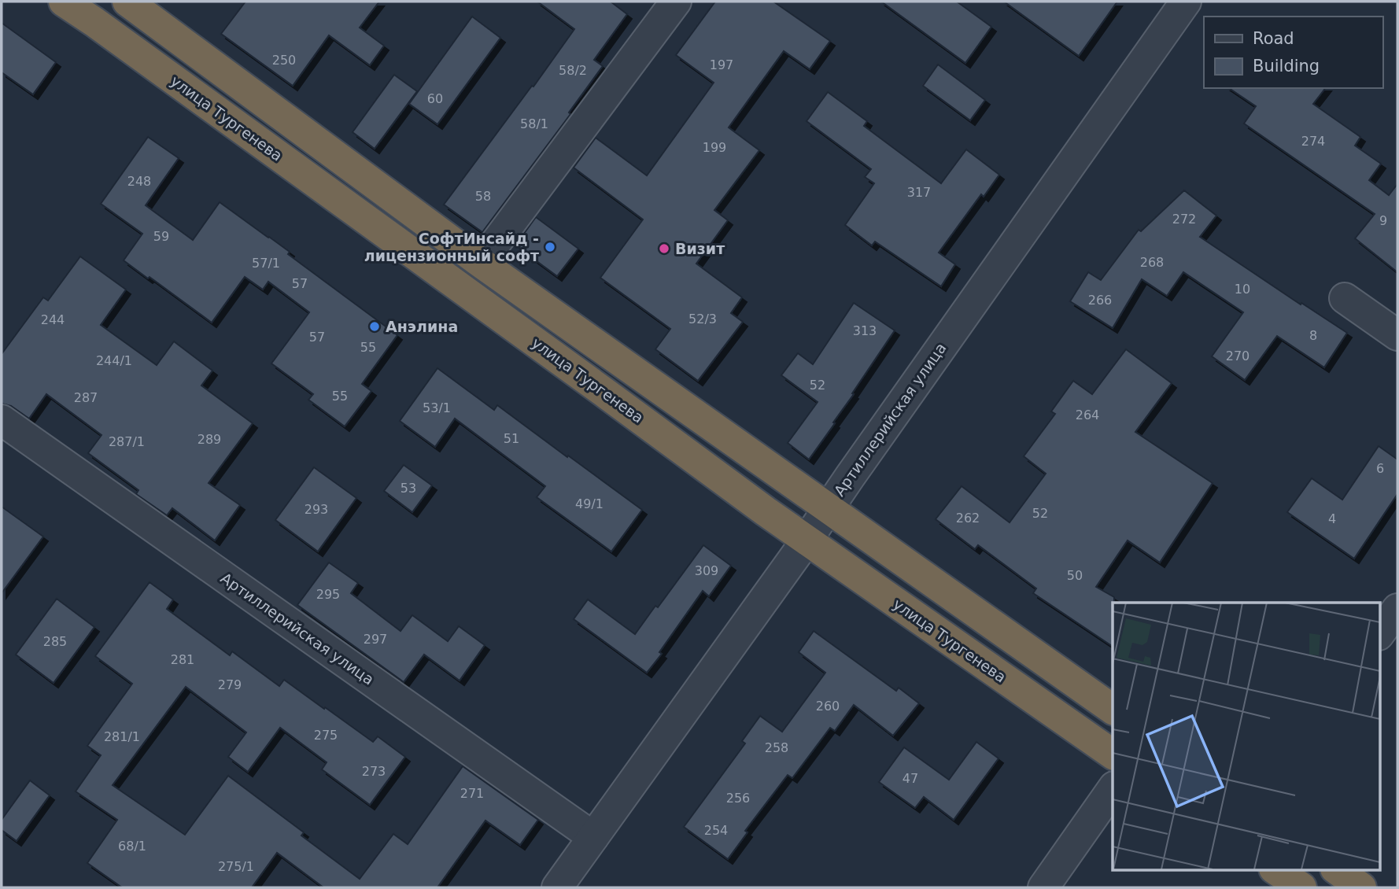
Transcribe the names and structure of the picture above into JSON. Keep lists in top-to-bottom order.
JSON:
{
  "streets": {
    "highway": ["улица Тургенева"],
    "street": ["Артиллерийская улица"]
  },
  "crossings": [
    ["улица Тургенева", "Артиллерийская улица"]
  ],
  "places": ["СофтИнсайд - лицензионный софт", "Визит", "Анэлина"],
  "house_numbers": [
    "250",
    "197",
    "58/2",
    "60",
    "58/1",
    "274",
    "199",
    "248",
    "317",
    "58",
    "272",
    "9",
    "59",
    "268",
    "57/1",
    "57",
    "10",
    "266",
    "52/3",
    "244",
    "313",
    "8",
    "57",
    "55",
    "270",
    "244/1",
    "52",
    "55",
    "287",
    "53/1",
    "264",
    "51",
    "289",
    "287/1",
    "6",
    "53",
    "49/1",
    "293",
    "52",
    "262",
    "4",
    "309",
    "50",
    "295",
    "297",
    "285",
    "281",
    "279",
    "260",
    "275",
    "281/1",
    "258",
    "273",
    "47",
    "271",
    "256",
    "254",
    "68/1",
    "275/1"
  ],
  "legend": ["Road", "Building"]
}
